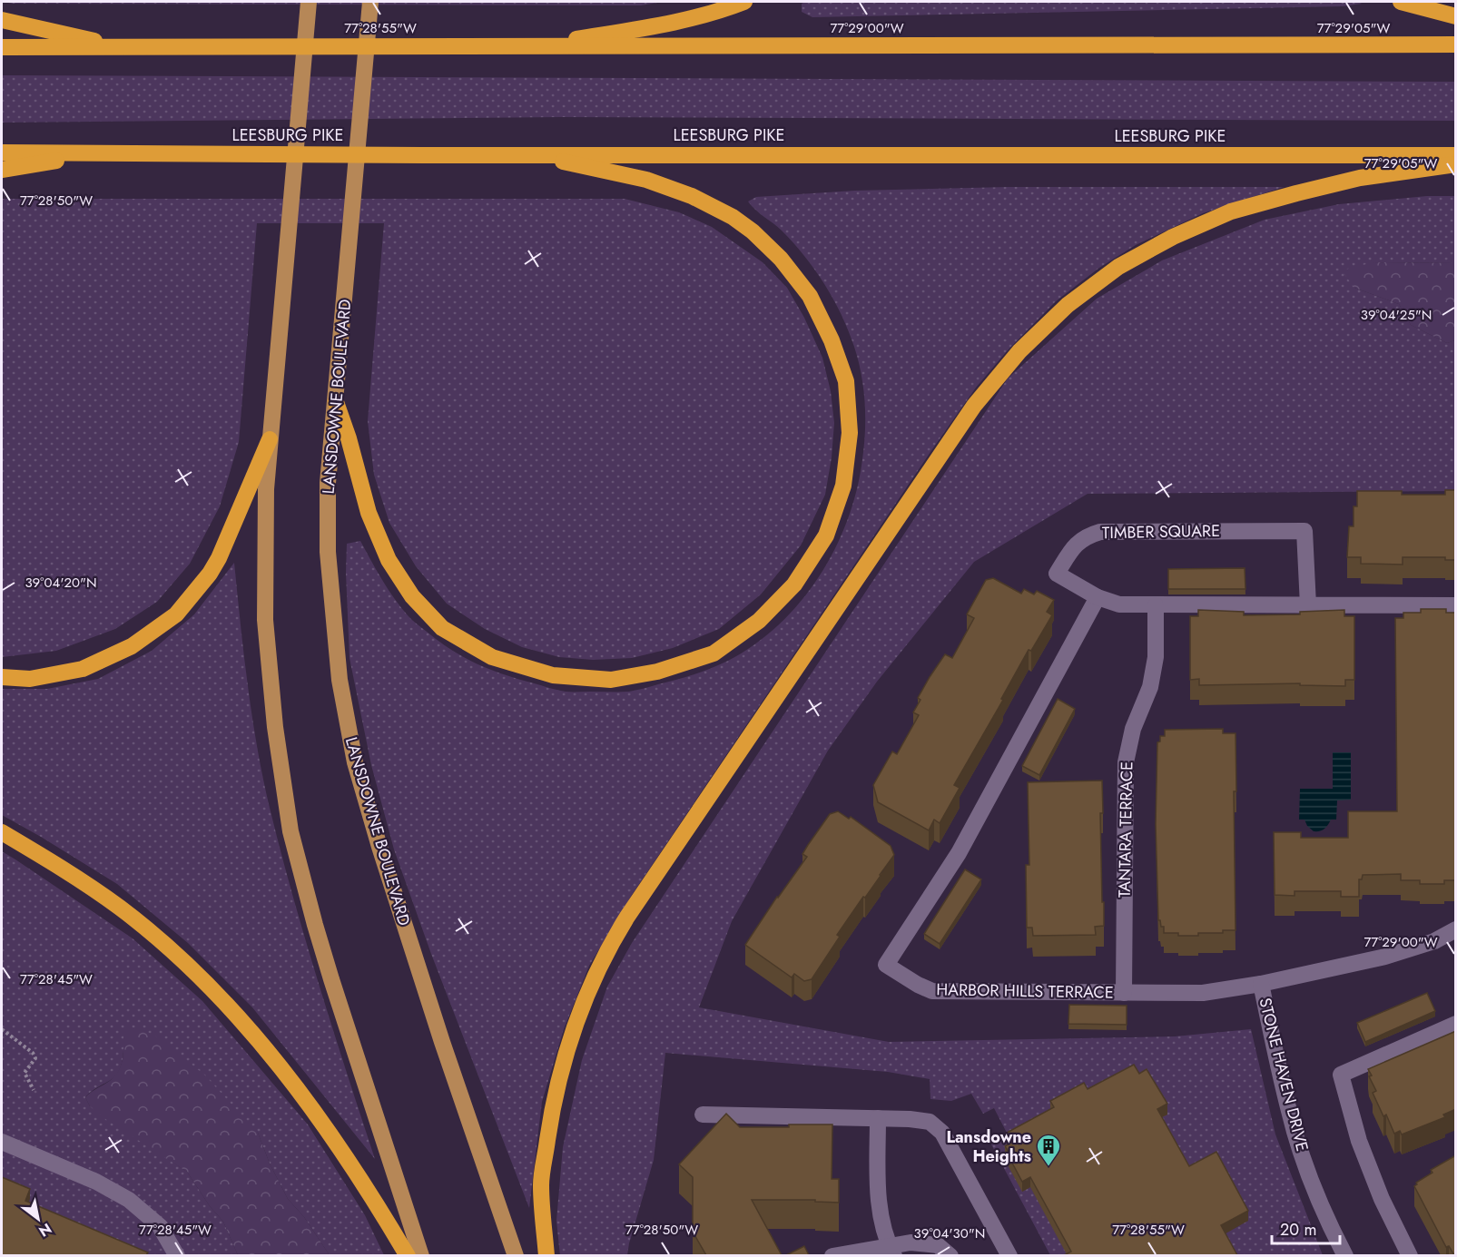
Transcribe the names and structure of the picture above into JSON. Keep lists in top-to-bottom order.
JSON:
{
  "streets": {
    "highway": ["LEESBURG PIKE"],
    "main road": ["LANSDOWNE BOULEVARD"],
    "street": [
      "TIMBER SQUARE",
      "TANTARA TERRACE",
      "HARBOR HILLS TERRACE",
      "STONE HAVEN DRIVE"
    ]
  },
  "crossings": [
    ["TIMBER SQUARE", "TANTARA TERRACE"],
    ["TIMBER SQUARE", "HARBOR HILLS TERRACE"],
    ["TANTARA TERRACE", "HARBOR HILLS TERRACE"],
    ["HARBOR HILLS TERRACE", "STONE HAVEN DRIVE"]
  ],
  "places": {
    "building": ["Lansdowne Heights"]
  },
  "scale_bar": "20 m",
  "north": "bottom right",
  "coordinates": [
    "77°28'55\"W",
    "77°29'00\"W",
    "77°29'05\"W",
    "77°28'50\"W",
    "39°04'25\"N",
    "39°04'20\"N",
    "77°28'45\"W",
    "39°04'30\"N"
  ]
}
